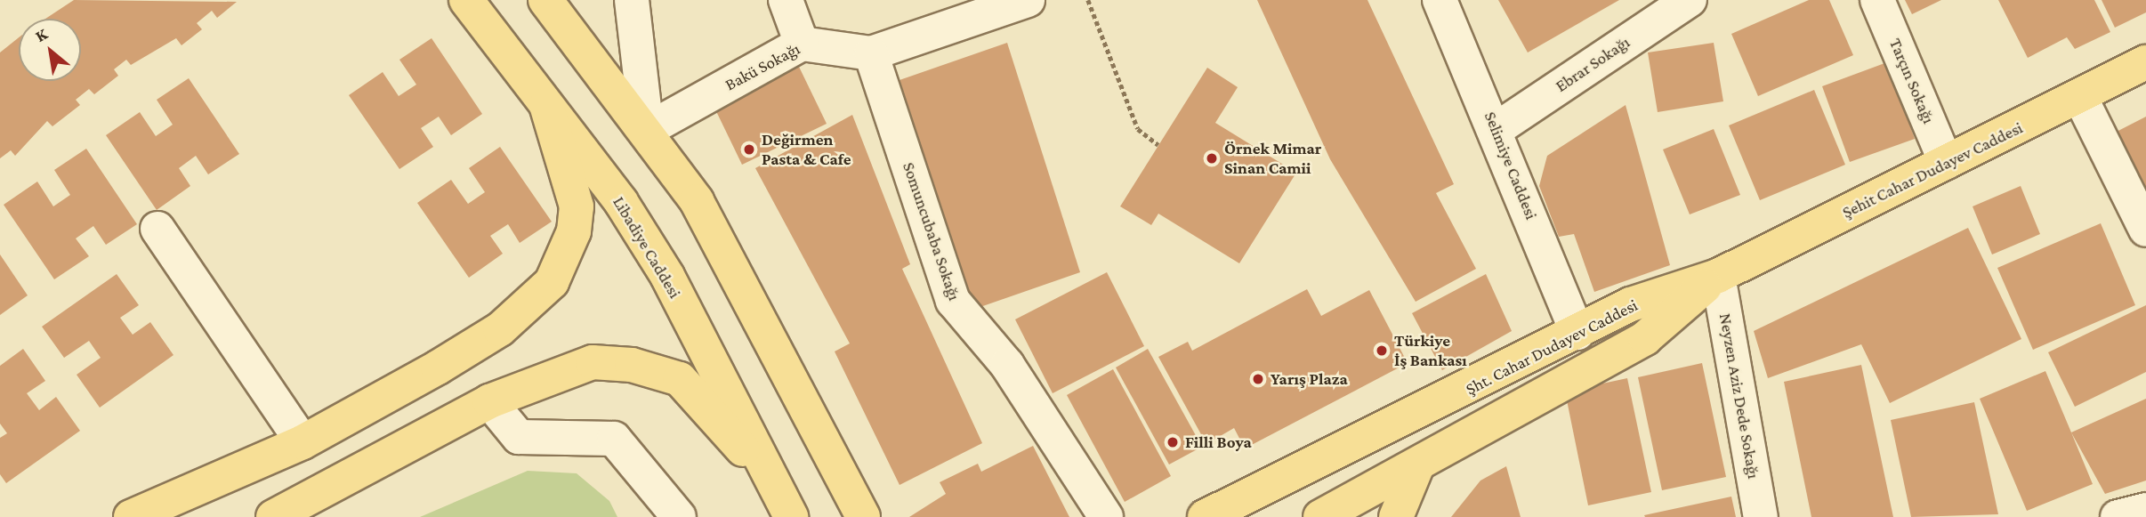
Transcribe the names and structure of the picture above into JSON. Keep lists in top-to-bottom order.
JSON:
{
  "streets": {
    "main road": ["Şehit Cahar Dudayev Caddesi", "Libadiye Caddesi", "Şht. Cahar Dudayev Caddesi"],
    "street": [
      "Ebrar Sokağı",
      "Bakü Sokağı",
      "Tarçın Sokağı",
      "Selimiye Caddesi",
      "Somuncubaba Sokağı",
      "Neyzen Aziz Dede Sokağı"
    ]
  },
  "crossings": [
    ["Ebrar Sokağı", "Selimiye Caddesi"],
    ["Bakü Sokağı", "Somuncubaba Sokağı"],
    ["Tarçın Sokağı", "Şehit Cahar Dudayev Caddesi"],
    ["Selimiye Caddesi", "Şht. Cahar Dudayev Caddesi"],
    ["Şehit Cahar Dudayev Caddesi", "Şht. Cahar Dudayev Caddesi"],
    ["Şehit Cahar Dudayev Caddesi", "Neyzen Aziz Dede Sokağı"],
    ["Şht. Cahar Dudayev Caddesi", "Neyzen Aziz Dede Sokağı"]
  ],
  "places": [
    "Değirmen Pasta & Cafe",
    "Örnek Mimar Sinan Camii",
    "Türkiye İş Bankası",
    "Yarış Plaza",
    "Filli Boya"
  ],
  "north": "top left"
}
